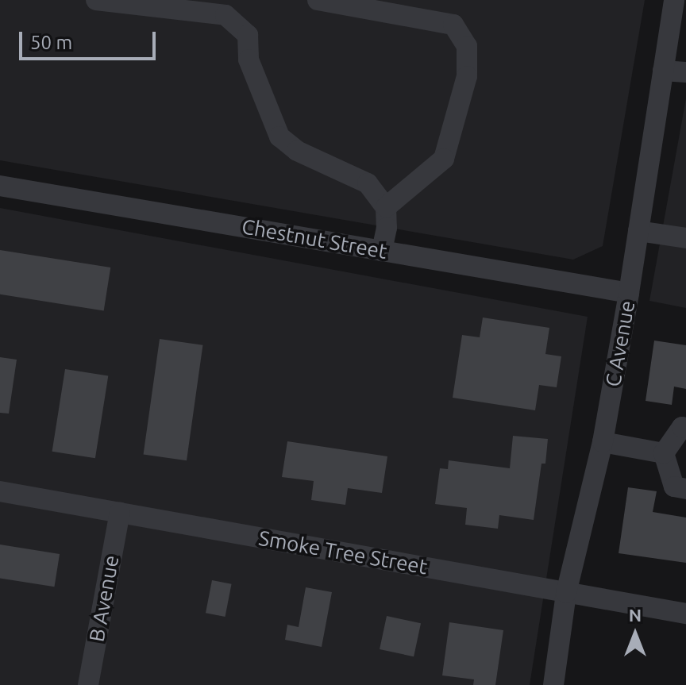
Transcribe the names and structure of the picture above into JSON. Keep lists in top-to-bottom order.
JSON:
{
  "streets": {
    "street": [
      "Chestnut Street",
      "C Avenue",
      "Smoke Tree Street",
      "B Avenue"
    ]
  },
  "crossings": [
    ["Chestnut Street", "C Avenue"],
    ["C Avenue", "Smoke Tree Street"],
    ["Smoke Tree Street", "B Avenue"]
  ],
  "scale_bar": "50 m",
  "north": "top"
}
